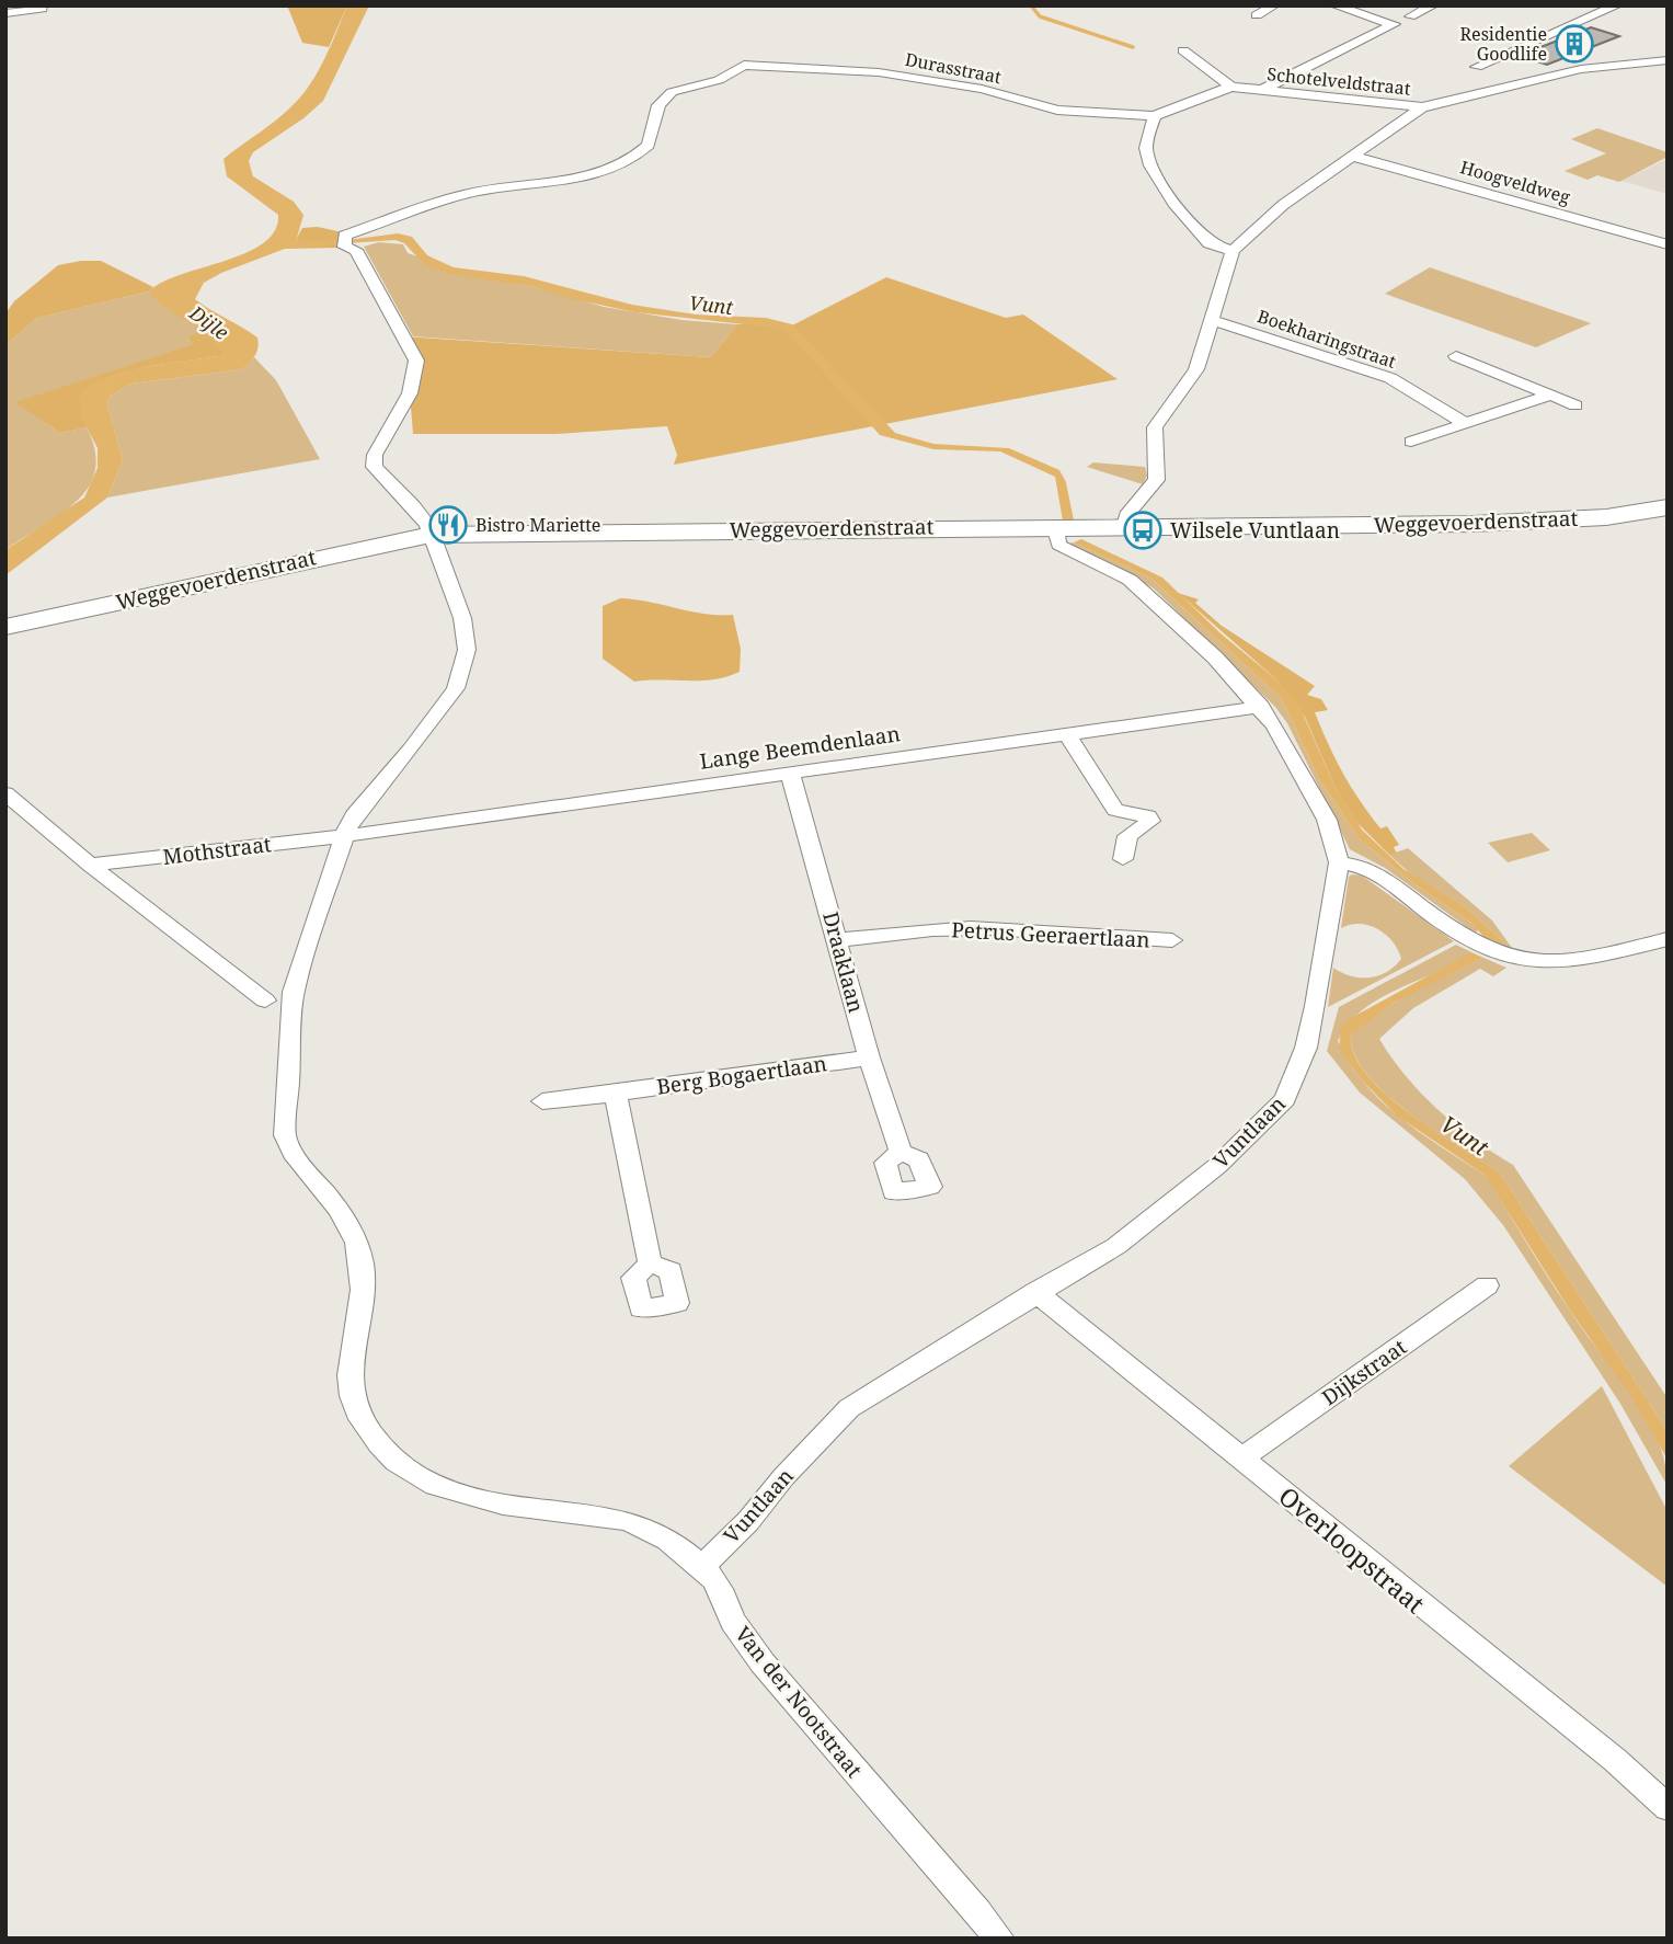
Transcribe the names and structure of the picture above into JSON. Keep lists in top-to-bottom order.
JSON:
{
  "streets": {
    "street": [
      "Durasstraat",
      "Schotelveldstraat",
      "Hoogveldweg",
      "Boekharingstraat",
      "Weggevoerdenstraat",
      "Lange Beemdenlaan",
      "Mothstraat",
      "Petrus Geeraertlaan",
      "Draaklaan",
      "Berg Bogaertlaan",
      "Vuntlaan",
      "Dijkstraat",
      "Overloopstraat",
      "Van der Nootstraat"
    ]
  },
  "crossings": [
    ["Durasstraat", "Van der Nootstraat"],
    ["Weggevoerdenstraat", "Vuntlaan"],
    ["Weggevoerdenstraat", "Van der Nootstraat"],
    ["Lange Beemdenlaan", "Mothstraat"],
    ["Lange Beemdenlaan", "Draaklaan"],
    ["Lange Beemdenlaan", "Vuntlaan"],
    ["Lange Beemdenlaan", "Van der Nootstraat"],
    ["Mothstraat", "Van der Nootstraat"],
    ["Petrus Geeraertlaan", "Draaklaan"],
    ["Draaklaan", "Berg Bogaertlaan"],
    ["Vuntlaan", "Overloopstraat"],
    ["Vuntlaan", "Van der Nootstraat"],
    ["Dijkstraat", "Overloopstraat"]
  ],
  "water": ["Vunt", "Dijle"],
  "places": {
    "building": ["Residentie Goodlife"],
    "restaurant": ["Bistro Mariette"],
    "bus stop": ["Wilsele Vuntlaan"]
  }
}
